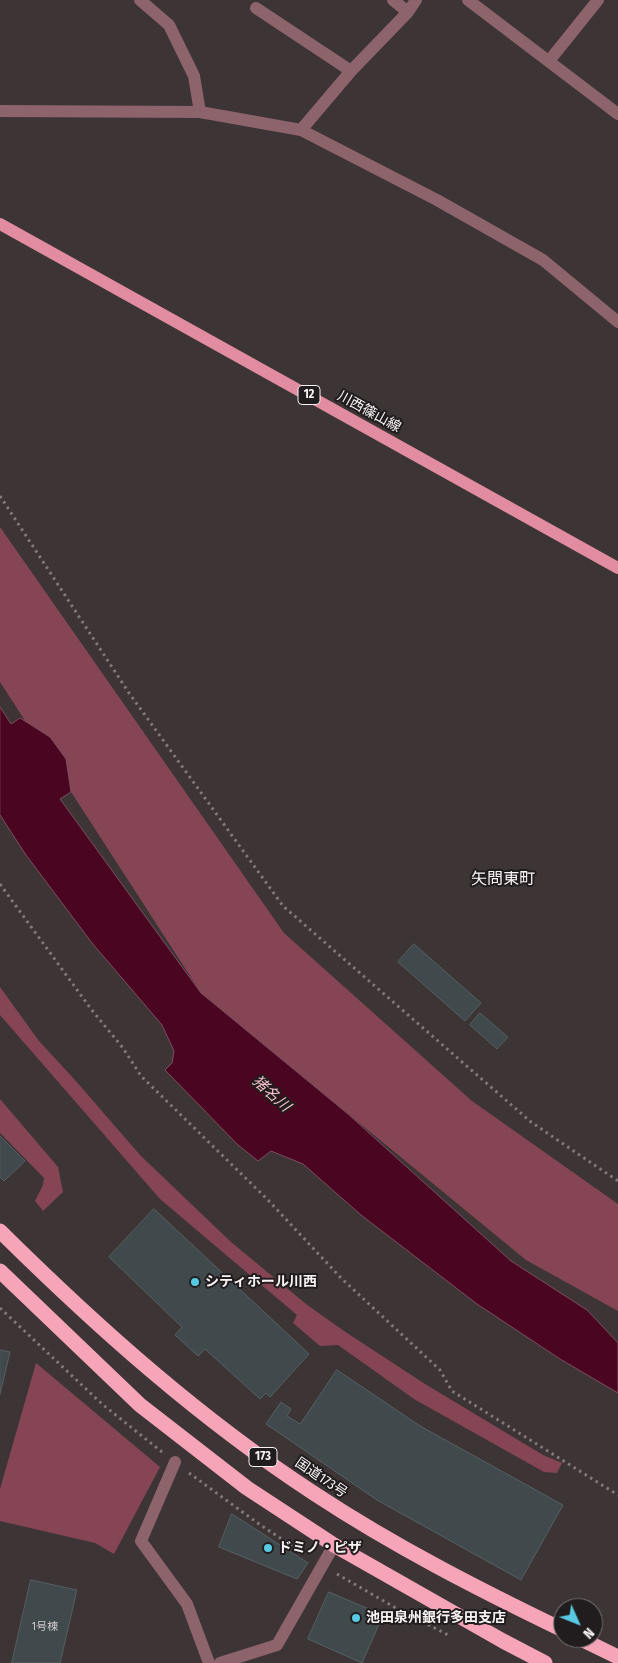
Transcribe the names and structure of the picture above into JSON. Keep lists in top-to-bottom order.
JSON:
{
  "streets": {
    "highway": ["173", "国道173号"],
    "main road": ["12", "川西篠山線"]
  },
  "districts": ["矢問東町"],
  "water": ["猪名川"],
  "places": ["シティホール川西", "ドミノ・ピザ", "池田泉州銀行多田支店"],
  "house_numbers": ["1号棟"],
  "north": "bottom right"
}
